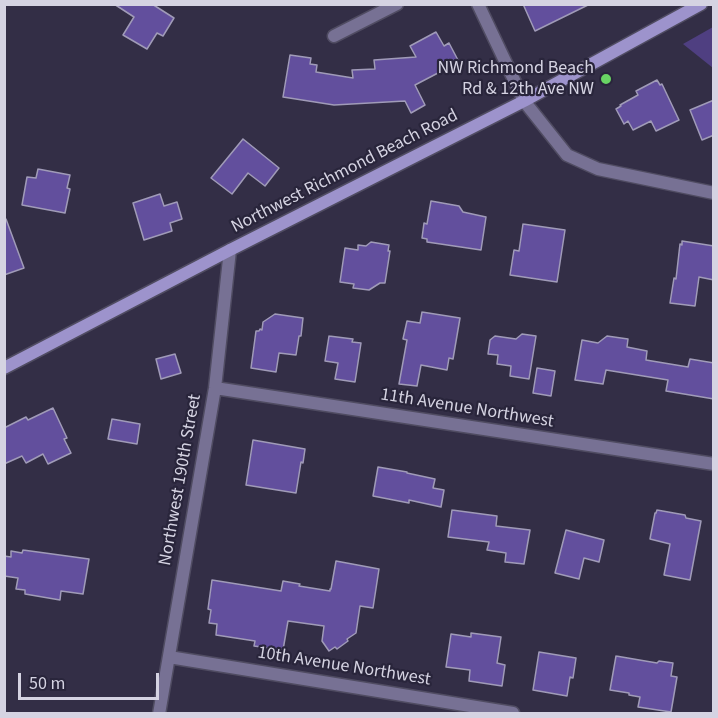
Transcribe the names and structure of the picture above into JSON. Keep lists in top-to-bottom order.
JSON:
{
  "streets": {
    "main road": ["Northwest Richmond Beach Road"],
    "street": ["11th Avenue Northwest", "Northwest 190th Street", "10th Avenue Northwest"]
  },
  "crossings": [
    ["Northwest Richmond Beach Road", "Northwest 190th Street"],
    ["11th Avenue Northwest", "Northwest 190th Street"],
    ["Northwest 190th Street", "10th Avenue Northwest"]
  ],
  "places": ["NW Richmond Beach Rd & 12th Ave NW"],
  "scale_bar": "50 m"
}
